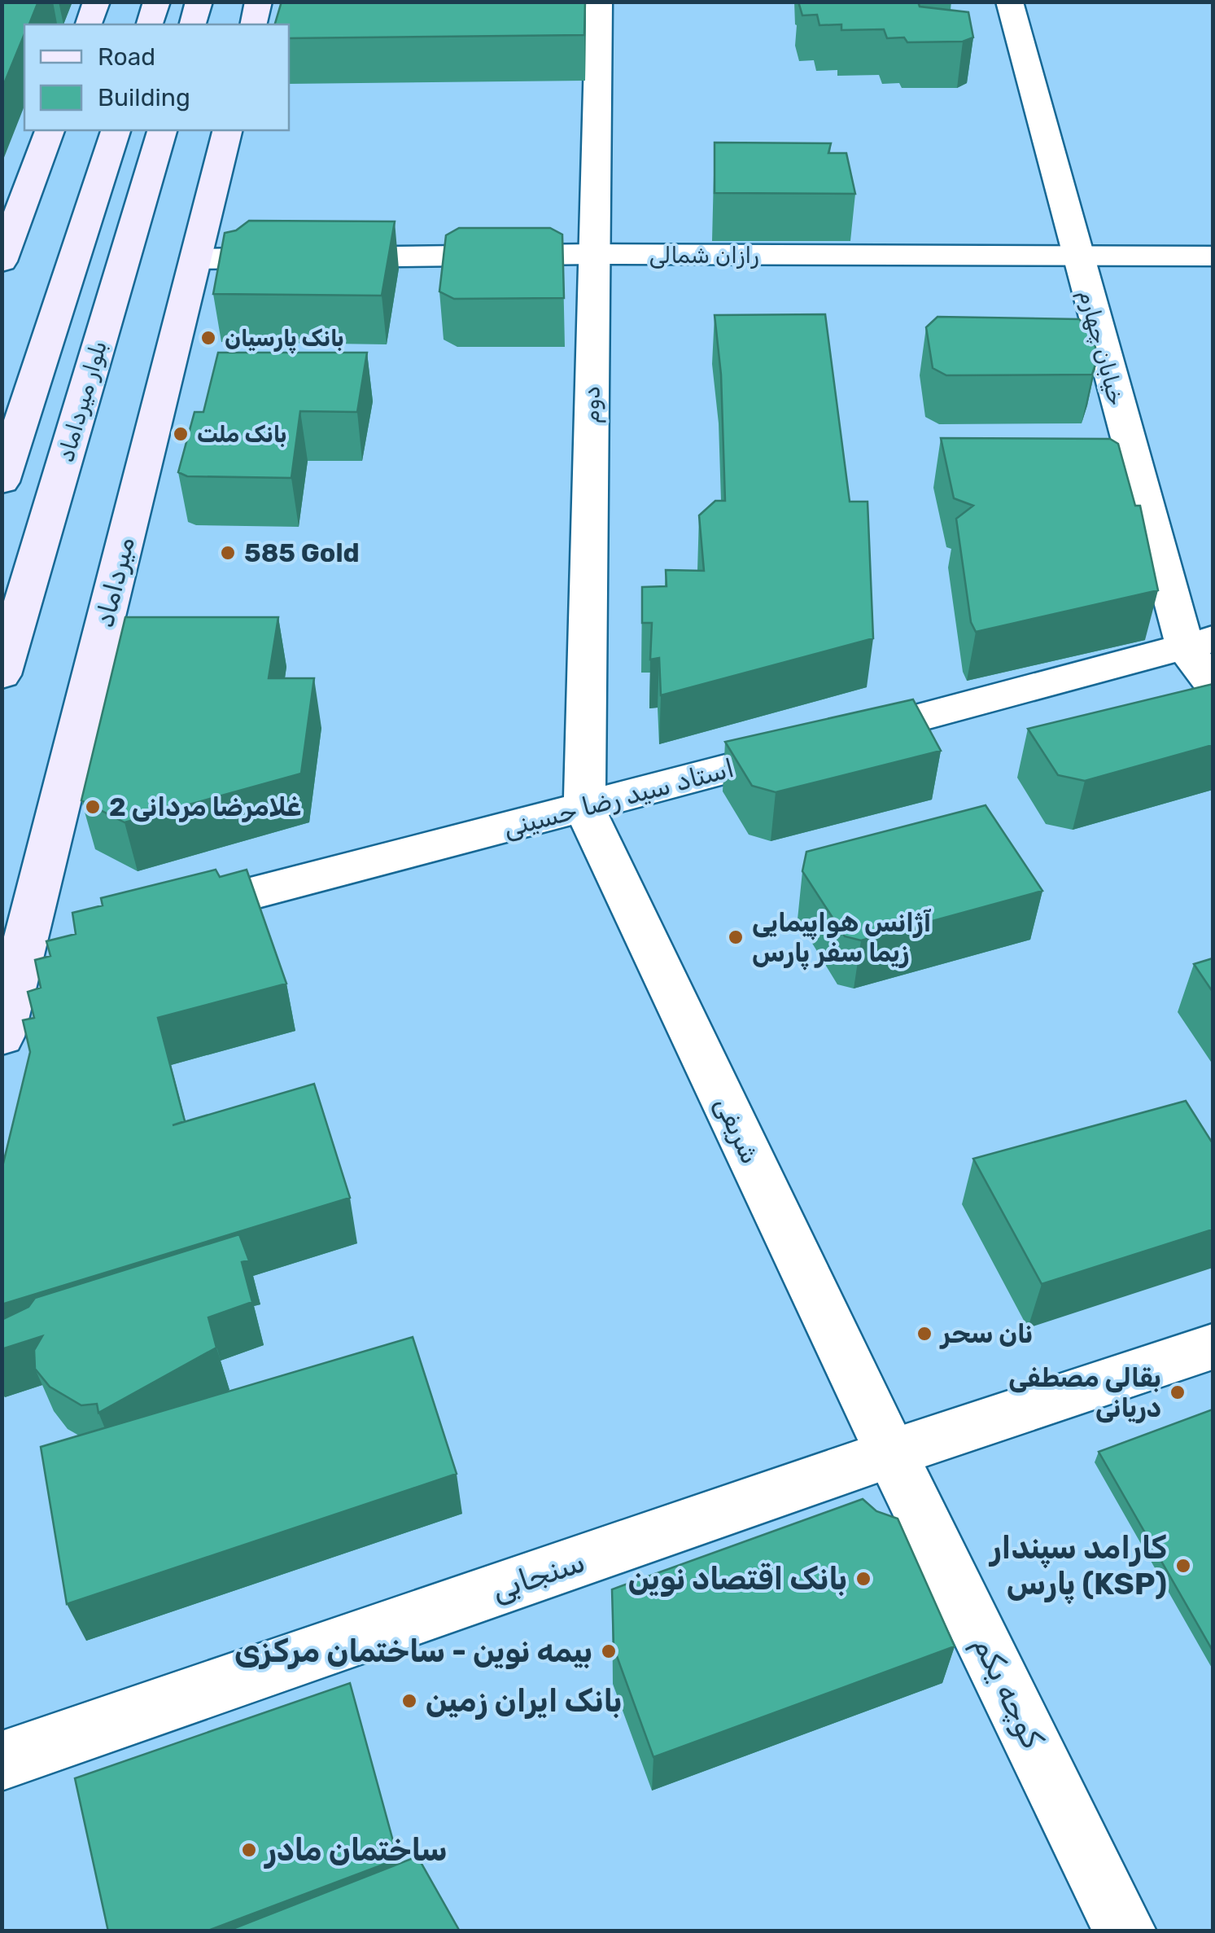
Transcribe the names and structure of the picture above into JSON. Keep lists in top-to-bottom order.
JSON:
{
  "streets": {
    "main road": ["بلوار میرداماد", "میرداماد"],
    "street": [
      "رازان شمالی",
      "خیابان چهارم",
      "دوم",
      "استاد سید رضا حسینی",
      "شریفی",
      "سنجابی",
      "کوچه یکم"
    ]
  },
  "crossings": [
    ["رازان شمالی", "خیابان چهارم"],
    ["رازان شمالی", "دوم"],
    ["رازان شمالی", "میرداماد"],
    ["خیابان چهارم", "استاد سید رضا حسینی"],
    ["دوم", "استاد سید رضا حسینی"],
    ["دوم", "شریفی"],
    ["استاد سید رضا حسینی", "شریفی"],
    ["شریفی", "سنجابی"],
    ["شریفی", "کوچه یکم"],
    ["سنجابی", "کوچه یکم"]
  ],
  "places": [
    "بانک پارسیان",
    "بانک ملت",
    "585 Gold",
    "غلامرضا مردانی 2",
    "آژانس هواپیمایی زیما سفر پارس",
    "نان سحر",
    "بقالی مصطفی دریانی",
    "کارامد سپندار پارس (KSP)",
    "بانک اقتصاد نوین",
    "بیمه نوین - ساختمان مرکزی",
    "بانک ایران زمین",
    "ساختمان مادر"
  ],
  "legend": ["Road", "Building"]
}
